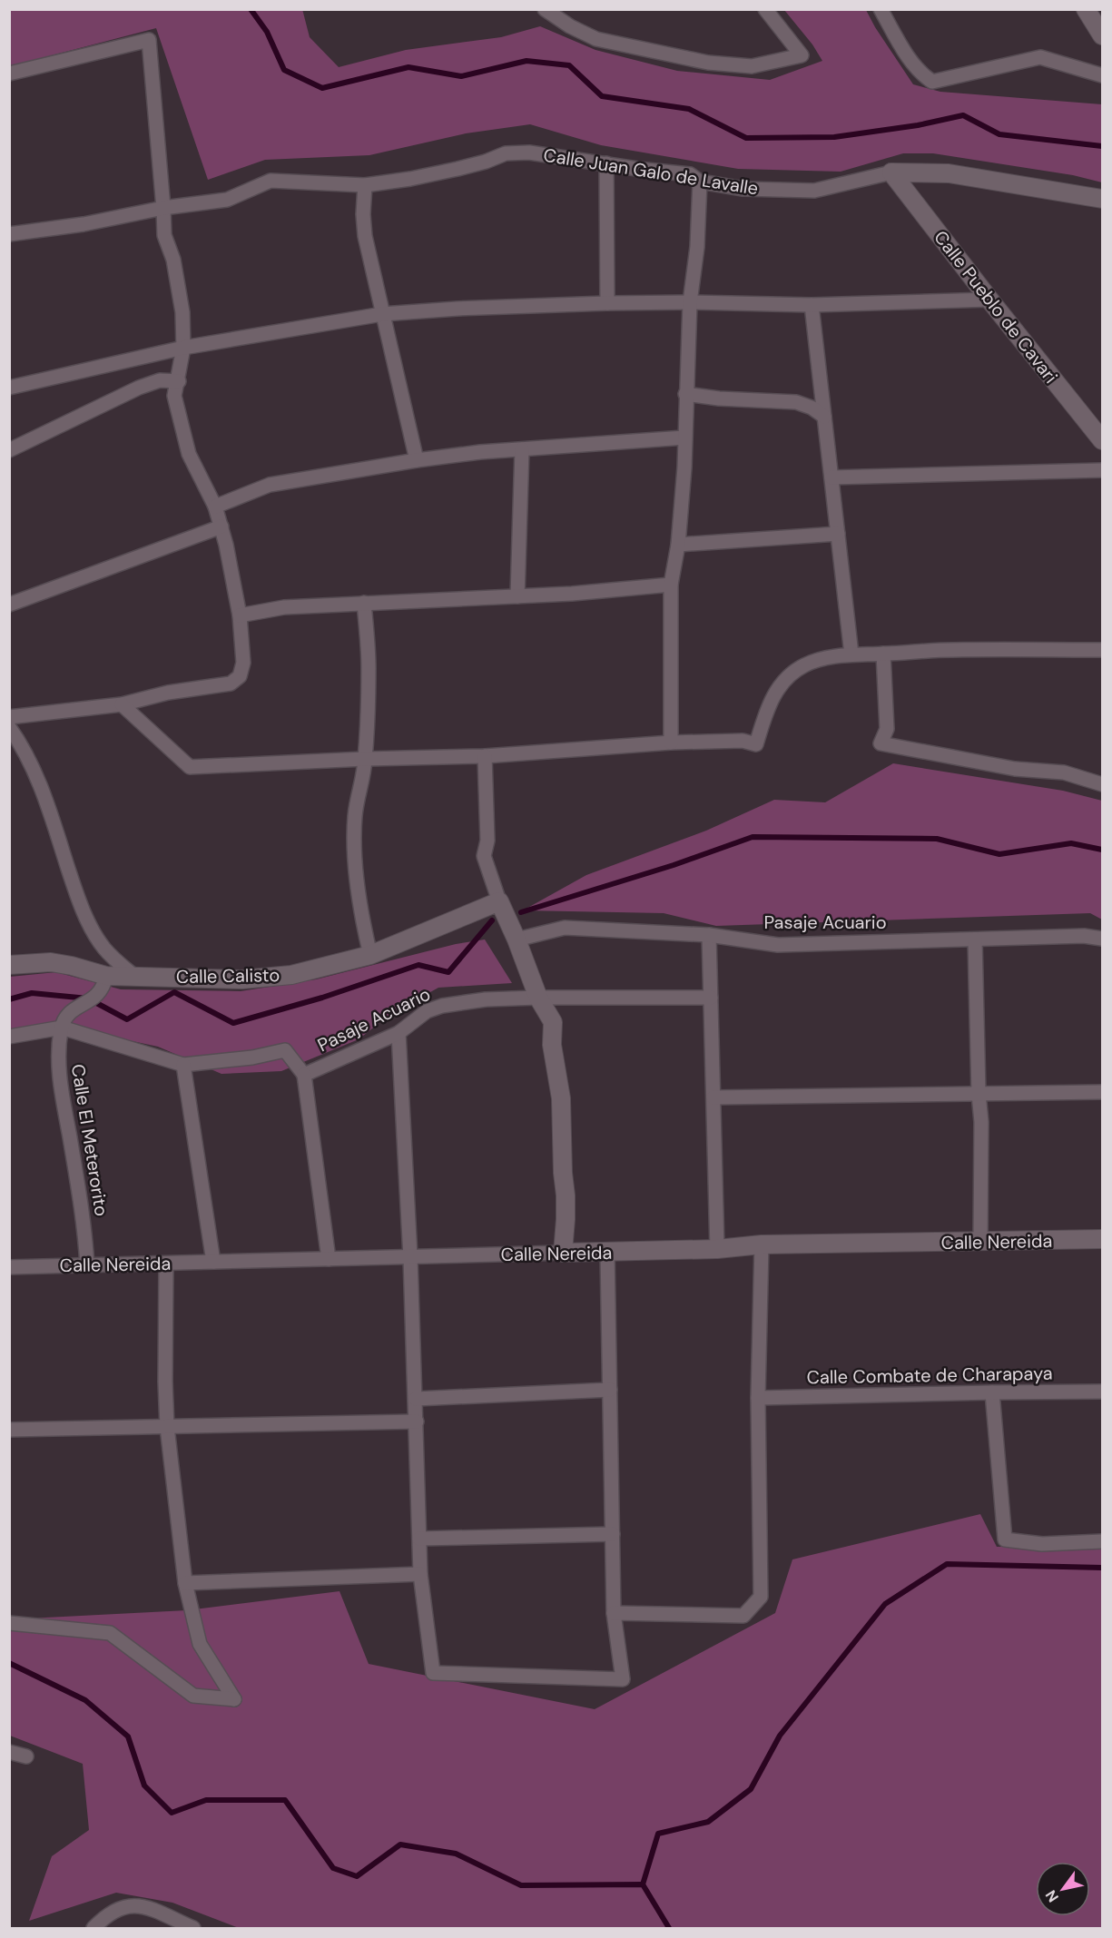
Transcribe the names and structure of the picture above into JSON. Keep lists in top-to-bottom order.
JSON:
{
  "streets": {
    "street": [
      "Calle Juan Galo de Lavalle",
      "Calle Pueblo de Cavari",
      "Pasaje Acuario",
      "Calle Calisto",
      "Calle El Meterorito",
      "Calle Nereida",
      "Calle Combate de Charapaya"
    ]
  },
  "crossings": [
    ["Calle Juan Galo de Lavalle", "Calle Pueblo de Cavari"],
    ["Calle El Meterorito", "Calle Nereida"]
  ],
  "north": "bottom left"
}
